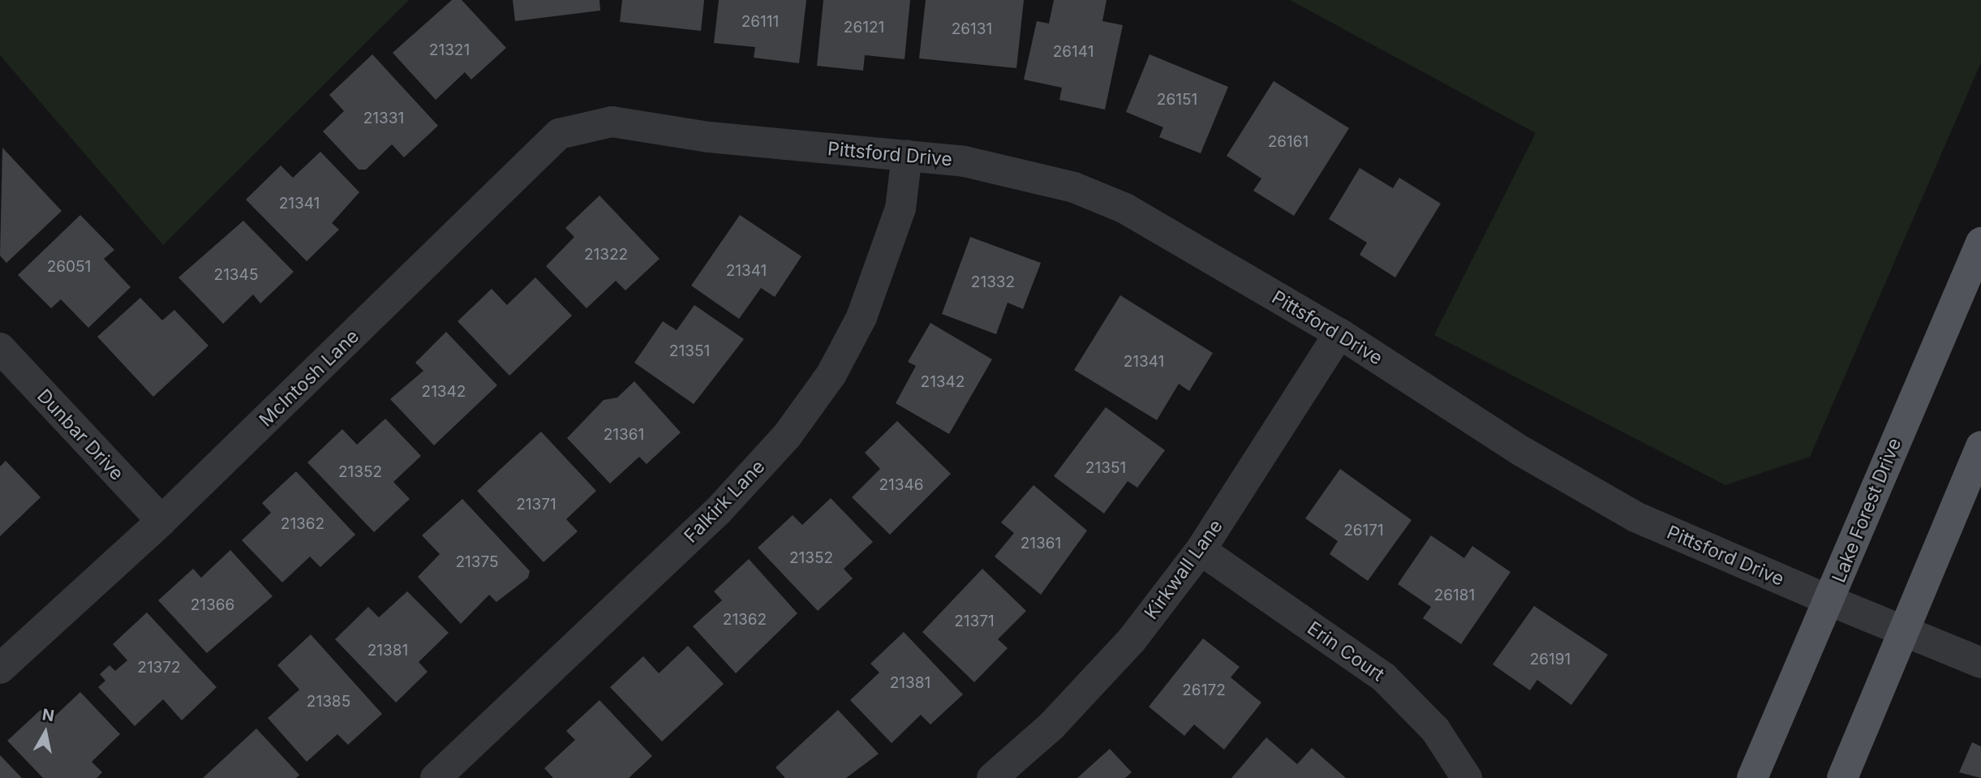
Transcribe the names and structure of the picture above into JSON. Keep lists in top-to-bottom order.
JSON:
{
  "streets": {
    "main road": ["Lake Forest Drive"],
    "street": [
      "Pittsford Drive",
      "McIntosh Lane",
      "Dunbar Drive",
      "Falkirk Lane",
      "Kirkwall Lane",
      "Erin Court"
    ]
  },
  "crossings": [
    ["Pittsford Drive", "McIntosh Lane"],
    ["Pittsford Drive", "Falkirk Lane"],
    ["Pittsford Drive", "Lake Forest Drive"],
    ["Pittsford Drive", "Kirkwall Lane"],
    ["McIntosh Lane", "Dunbar Drive"],
    ["Kirkwall Lane", "Erin Court"]
  ],
  "house_numbers": [
    "26111",
    "26121",
    "26131",
    "21321",
    "26141",
    "26151",
    "21331",
    "26161",
    "21341",
    "21322",
    "26051",
    "21341",
    "21345",
    "21332",
    "21351",
    "21341",
    "21342",
    "21342",
    "21361",
    "21351",
    "21352",
    "21346",
    "21371",
    "21362",
    "26171",
    "21361",
    "21352",
    "21375",
    "26181",
    "21366",
    "21362",
    "21371",
    "21381",
    "26191",
    "21372",
    "21381",
    "26172",
    "21385"
  ],
  "north": "top"
}
